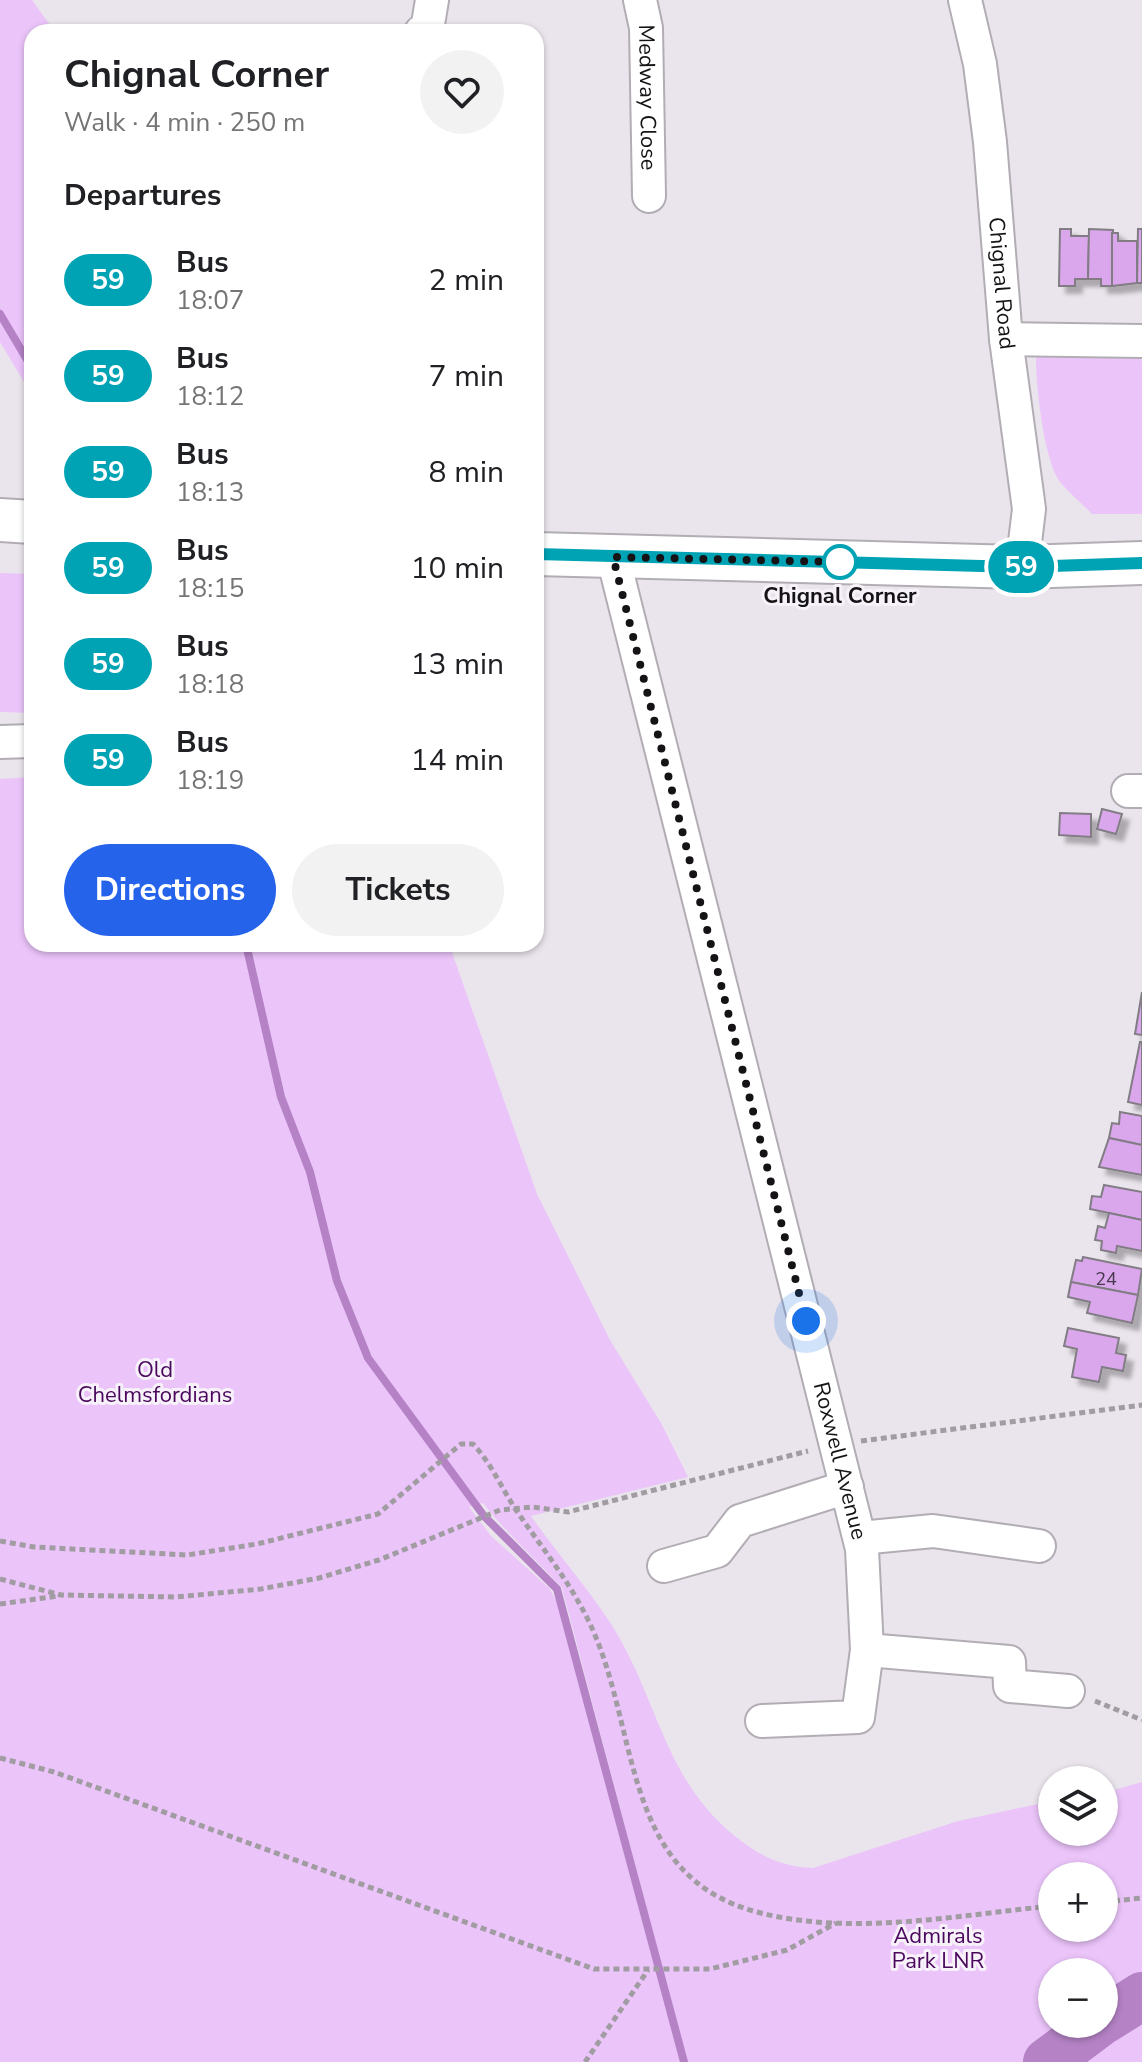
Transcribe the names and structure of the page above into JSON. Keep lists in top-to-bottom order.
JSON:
{
  "streets": {
    "street": ["Medway Close", "Chignal Road", "Roxwell Avenue"]
  },
  "parks": ["Old Chelmsfordians", "Admirals Park LNR"],
  "places": ["Chignal Corner"],
  "lines": ["bus line 59"],
  "house_numbers": ["24"],
  "page": {
    "on_map": "59",
    "heading": [
      ["Chignal Corner", "Walk · 4 min · 250 m"],
      "Departures"
    ],
    "list": [
      {
        "mark": "59",
        "name": "Bus",
        "note": "18:07",
        "value": "2 min"
      },
      {
        "mark": "59",
        "name": "Bus",
        "note": "18:12",
        "value": "7 min"
      },
      {
        "mark": "59",
        "name": "Bus",
        "note": "18:13",
        "value": "8 min"
      },
      {
        "mark": "59",
        "name": "Bus",
        "note": "18:15",
        "value": "10 min"
      },
      {
        "mark": "59",
        "name": "Bus",
        "note": "18:18",
        "value": "13 min"
      },
      {
        "mark": "59",
        "name": "Bus",
        "note": "18:19",
        "value": "14 min"
      }
    ],
    "buttons": ["Directions", "Tickets"],
    "map_buttons": ["+", "−"]
  }
}
